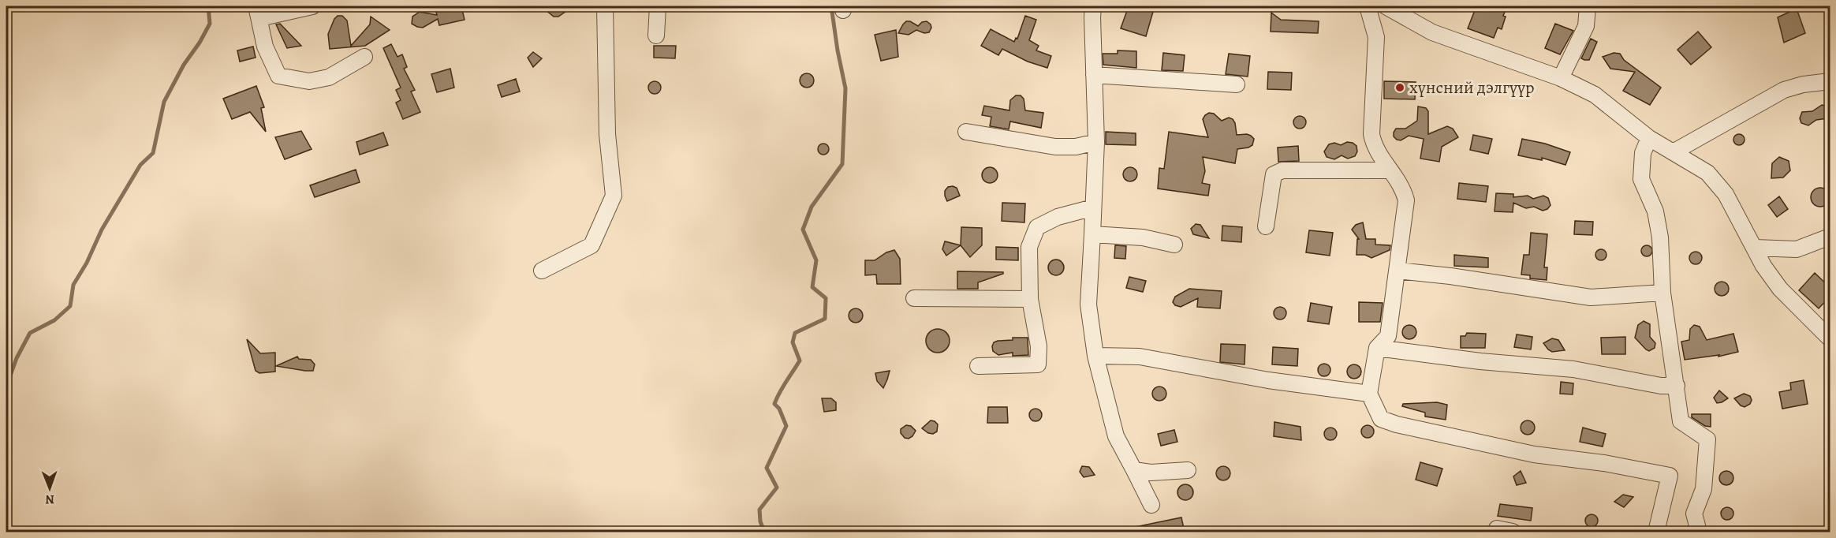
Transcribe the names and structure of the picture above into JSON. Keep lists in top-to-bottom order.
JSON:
{
  "places": ["хүнсний дэлгүүр"],
  "north": "bottom"
}
